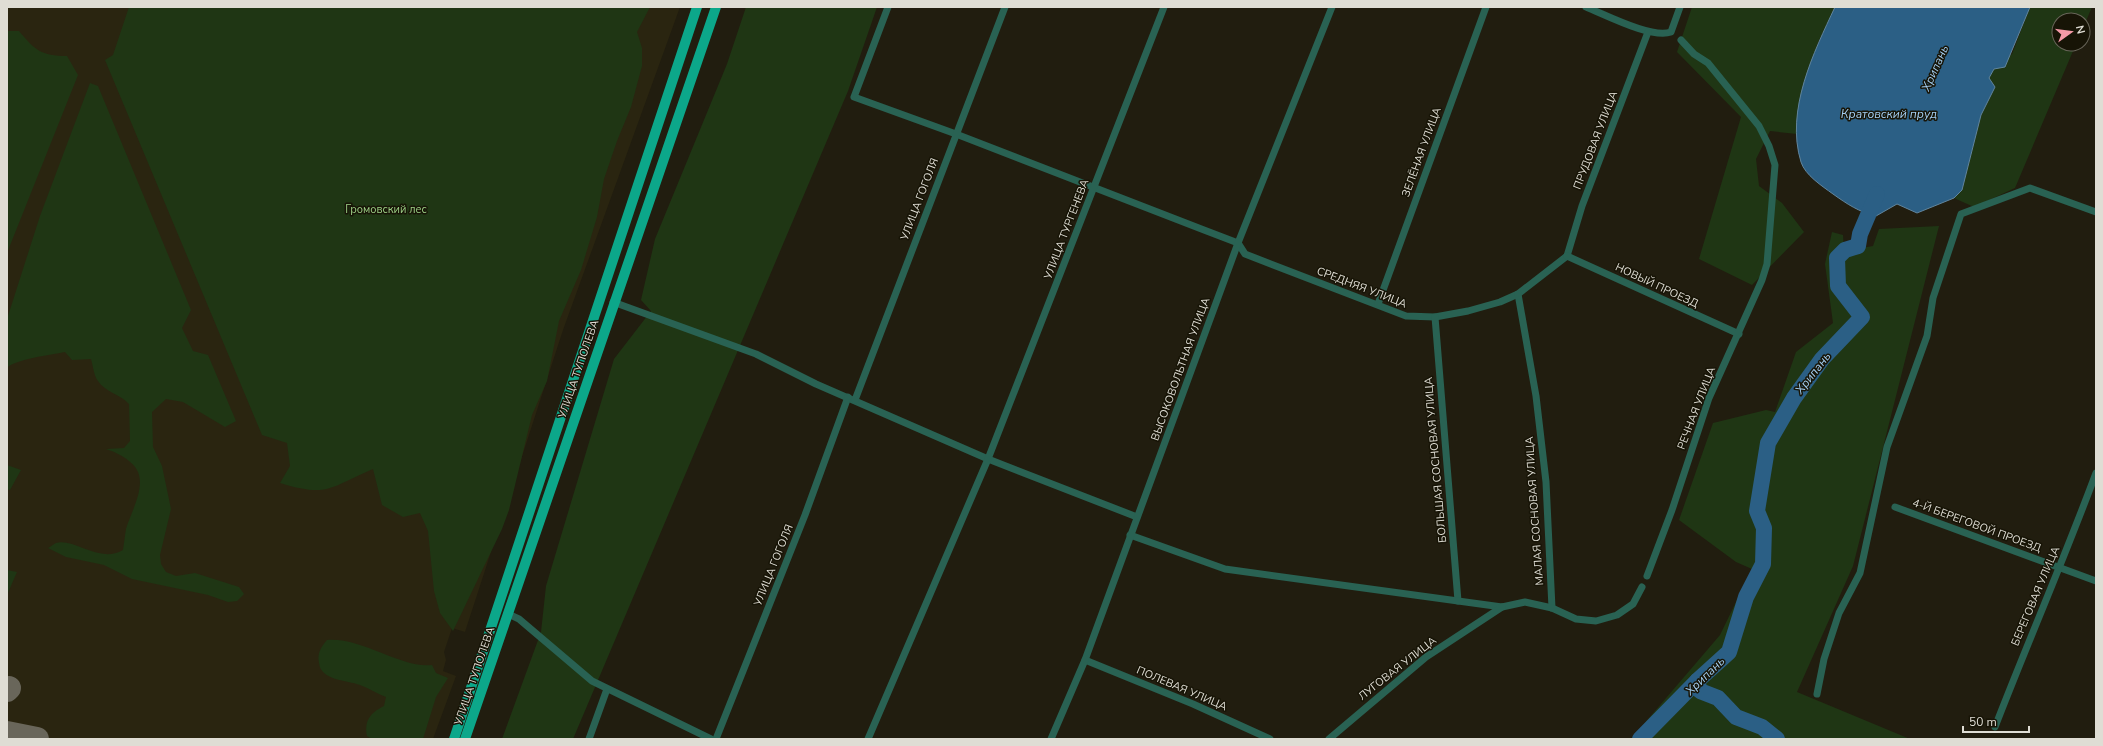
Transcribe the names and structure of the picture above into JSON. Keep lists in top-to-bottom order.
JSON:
{
  "streets": {
    "main road": ["УЛИЦА ТУПОЛЕВА"],
    "street": [
      "ПРУДОВАЯ УЛИЦА",
      "ЗЕЛЁНАЯ УЛИЦА",
      "УЛИЦА ГОГОЛЯ",
      "УЛИЦА ТУРГЕНЕВА",
      "НОВЫЙ ПРОЕЗД",
      "СРЕДНЯЯ УЛИЦА",
      "ВЫСОКОВОЛЬТНАЯ УЛИЦА",
      "РЕЧНАЯ УЛИЦА",
      "БОЛЬШАЯ СОСНОВАЯ УЛИЦА",
      "МАЛАЯ СОСНОВАЯ УЛИЦА",
      "4-Й БЕРЕГОВОЙ ПРОЕЗД",
      "БЕРЕГОВАЯ УЛИЦА",
      "ЛУГОВАЯ УЛИЦА",
      "ПОЛЕВАЯ УЛИЦА"
    ]
  },
  "crossings": [
    ["ПРУДОВАЯ УЛИЦА", "НОВЫЙ ПРОЕЗД"],
    ["ПРУДОВАЯ УЛИЦА", "СРЕДНЯЯ УЛИЦА"],
    ["ЗЕЛЁНАЯ УЛИЦА", "СРЕДНЯЯ УЛИЦА"],
    ["НОВЫЙ ПРОЕЗД", "СРЕДНЯЯ УЛИЦА"],
    ["НОВЫЙ ПРОЕЗД", "РЕЧНАЯ УЛИЦА"],
    ["СРЕДНЯЯ УЛИЦА", "ВЫСОКОВОЛЬТНАЯ УЛИЦА"],
    ["СРЕДНЯЯ УЛИЦА", "БОЛЬШАЯ СОСНОВАЯ УЛИЦА"],
    ["СРЕДНЯЯ УЛИЦА", "МАЛАЯ СОСНОВАЯ УЛИЦА"],
    ["ВЫСОКОВОЛЬТНАЯ УЛИЦА", "ПОЛЕВАЯ УЛИЦА"],
    ["4-Й БЕРЕГОВОЙ ПРОЕЗД", "БЕРЕГОВАЯ УЛИЦА"]
  ],
  "water": ["Хрипань", "Кратовский пруд"],
  "parks": ["Громовский лес"],
  "scale_bar": "50 m",
  "north": "right"
}
